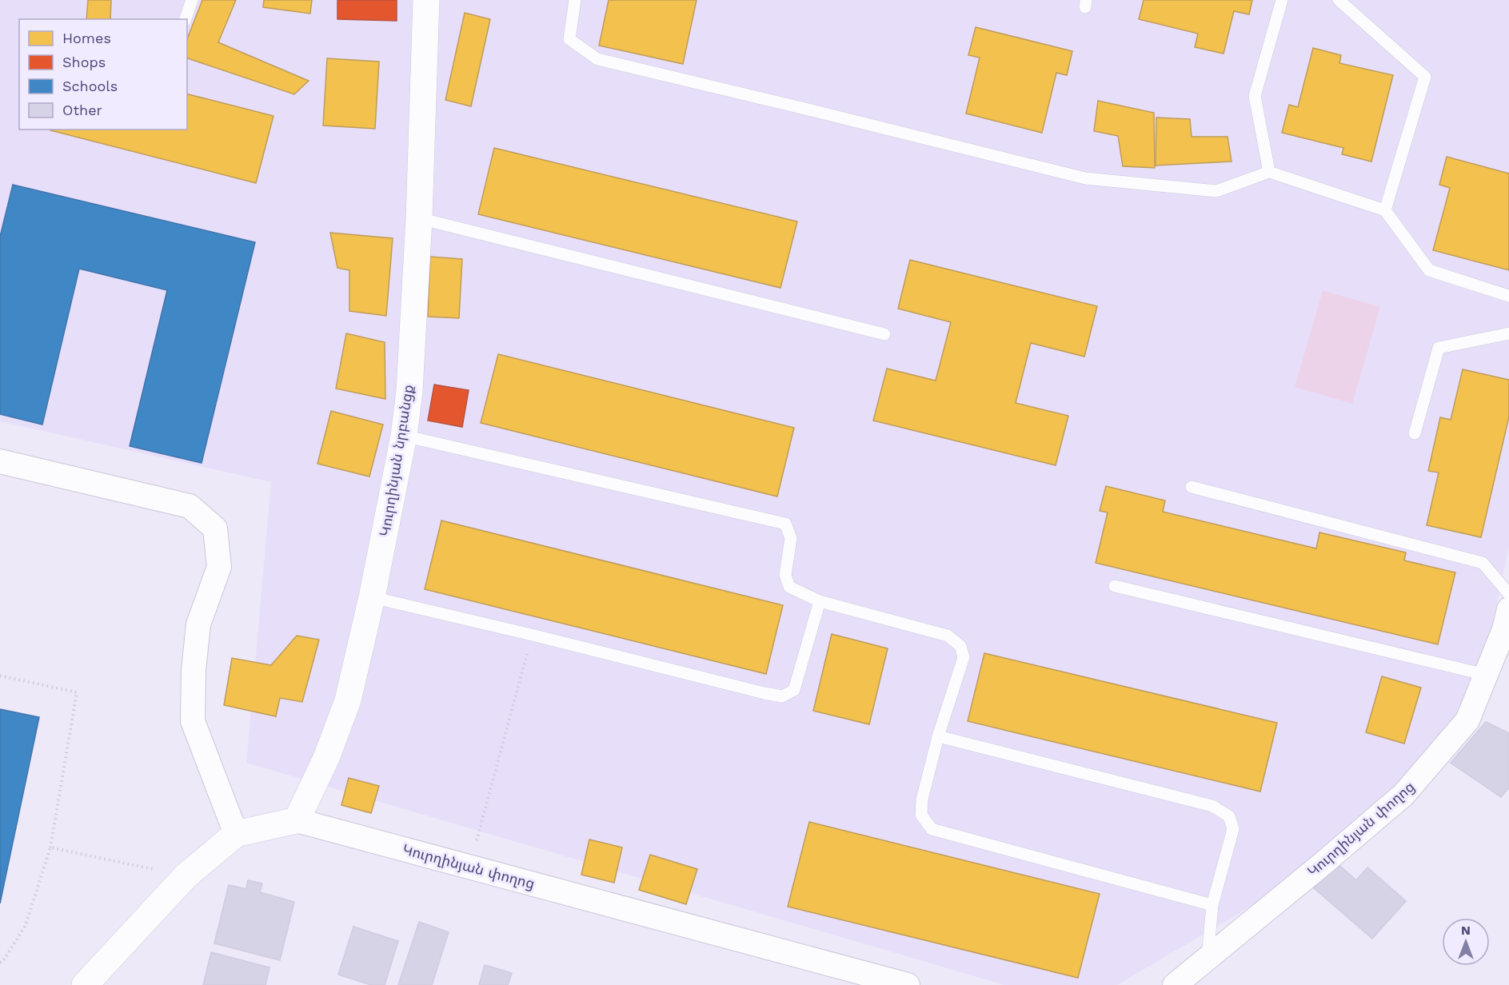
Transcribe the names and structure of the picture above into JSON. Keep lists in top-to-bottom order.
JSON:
{
  "streets": {
    "street": ["Կուրղինյան նրբանցք", "Կուրղինյան փողոց"]
  },
  "crossings": [
    ["Կուրղինյան նրբանցք", "Կուրղինյան փողոց"]
  ],
  "legend": [
    "Homes",
    "Shops",
    "Schools",
    "Other"
  ],
  "north": "top"
}
